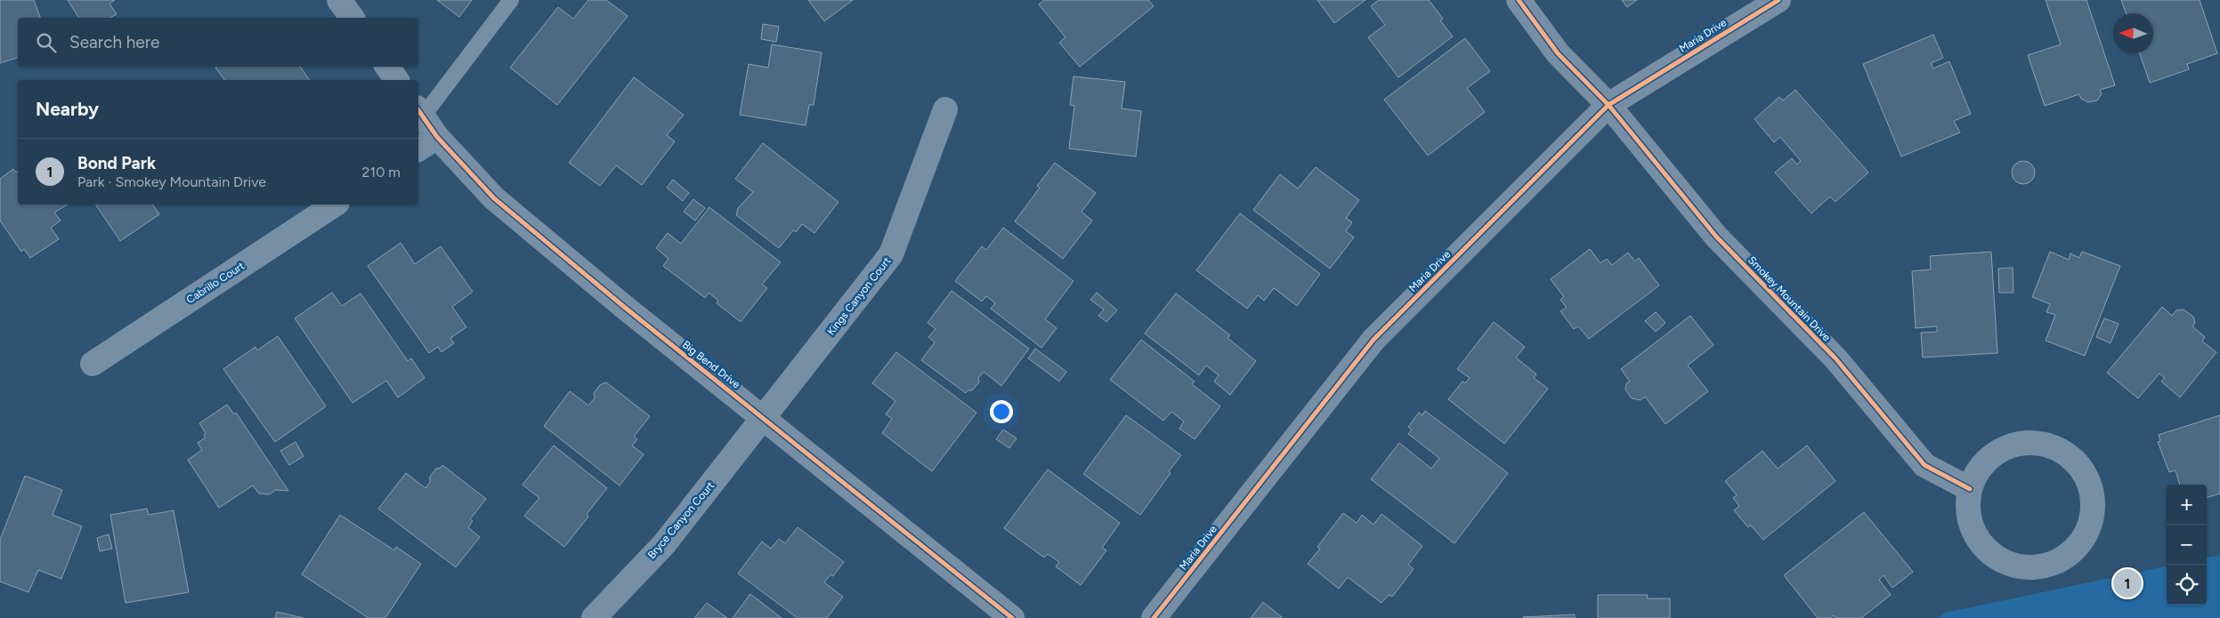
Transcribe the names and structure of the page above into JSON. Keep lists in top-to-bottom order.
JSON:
{
  "streets": {
    "street": [
      "Maria Drive",
      "Cabrillo Court",
      "Kings Canyon Court",
      "Smokey Mountain Drive",
      "Big Bend Drive",
      "Bryce Canyon Court"
    ]
  },
  "crossings": [
    ["Maria Drive", "Smokey Mountain Drive"],
    ["Kings Canyon Court", "Big Bend Drive"],
    ["Kings Canyon Court", "Bryce Canyon Court"],
    ["Big Bend Drive", "Bryce Canyon Court"]
  ],
  "north": "left",
  "page": {
    "search": "Search here",
    "heading": "Nearby",
    "list": [
      {
        "mark": "1",
        "name": "Bond Park",
        "note": "Park · Smokey Mountain Drive",
        "value": "210 m"
      }
    ],
    "map_buttons": ["+", "−"],
    "pins": "1"
  }
}
